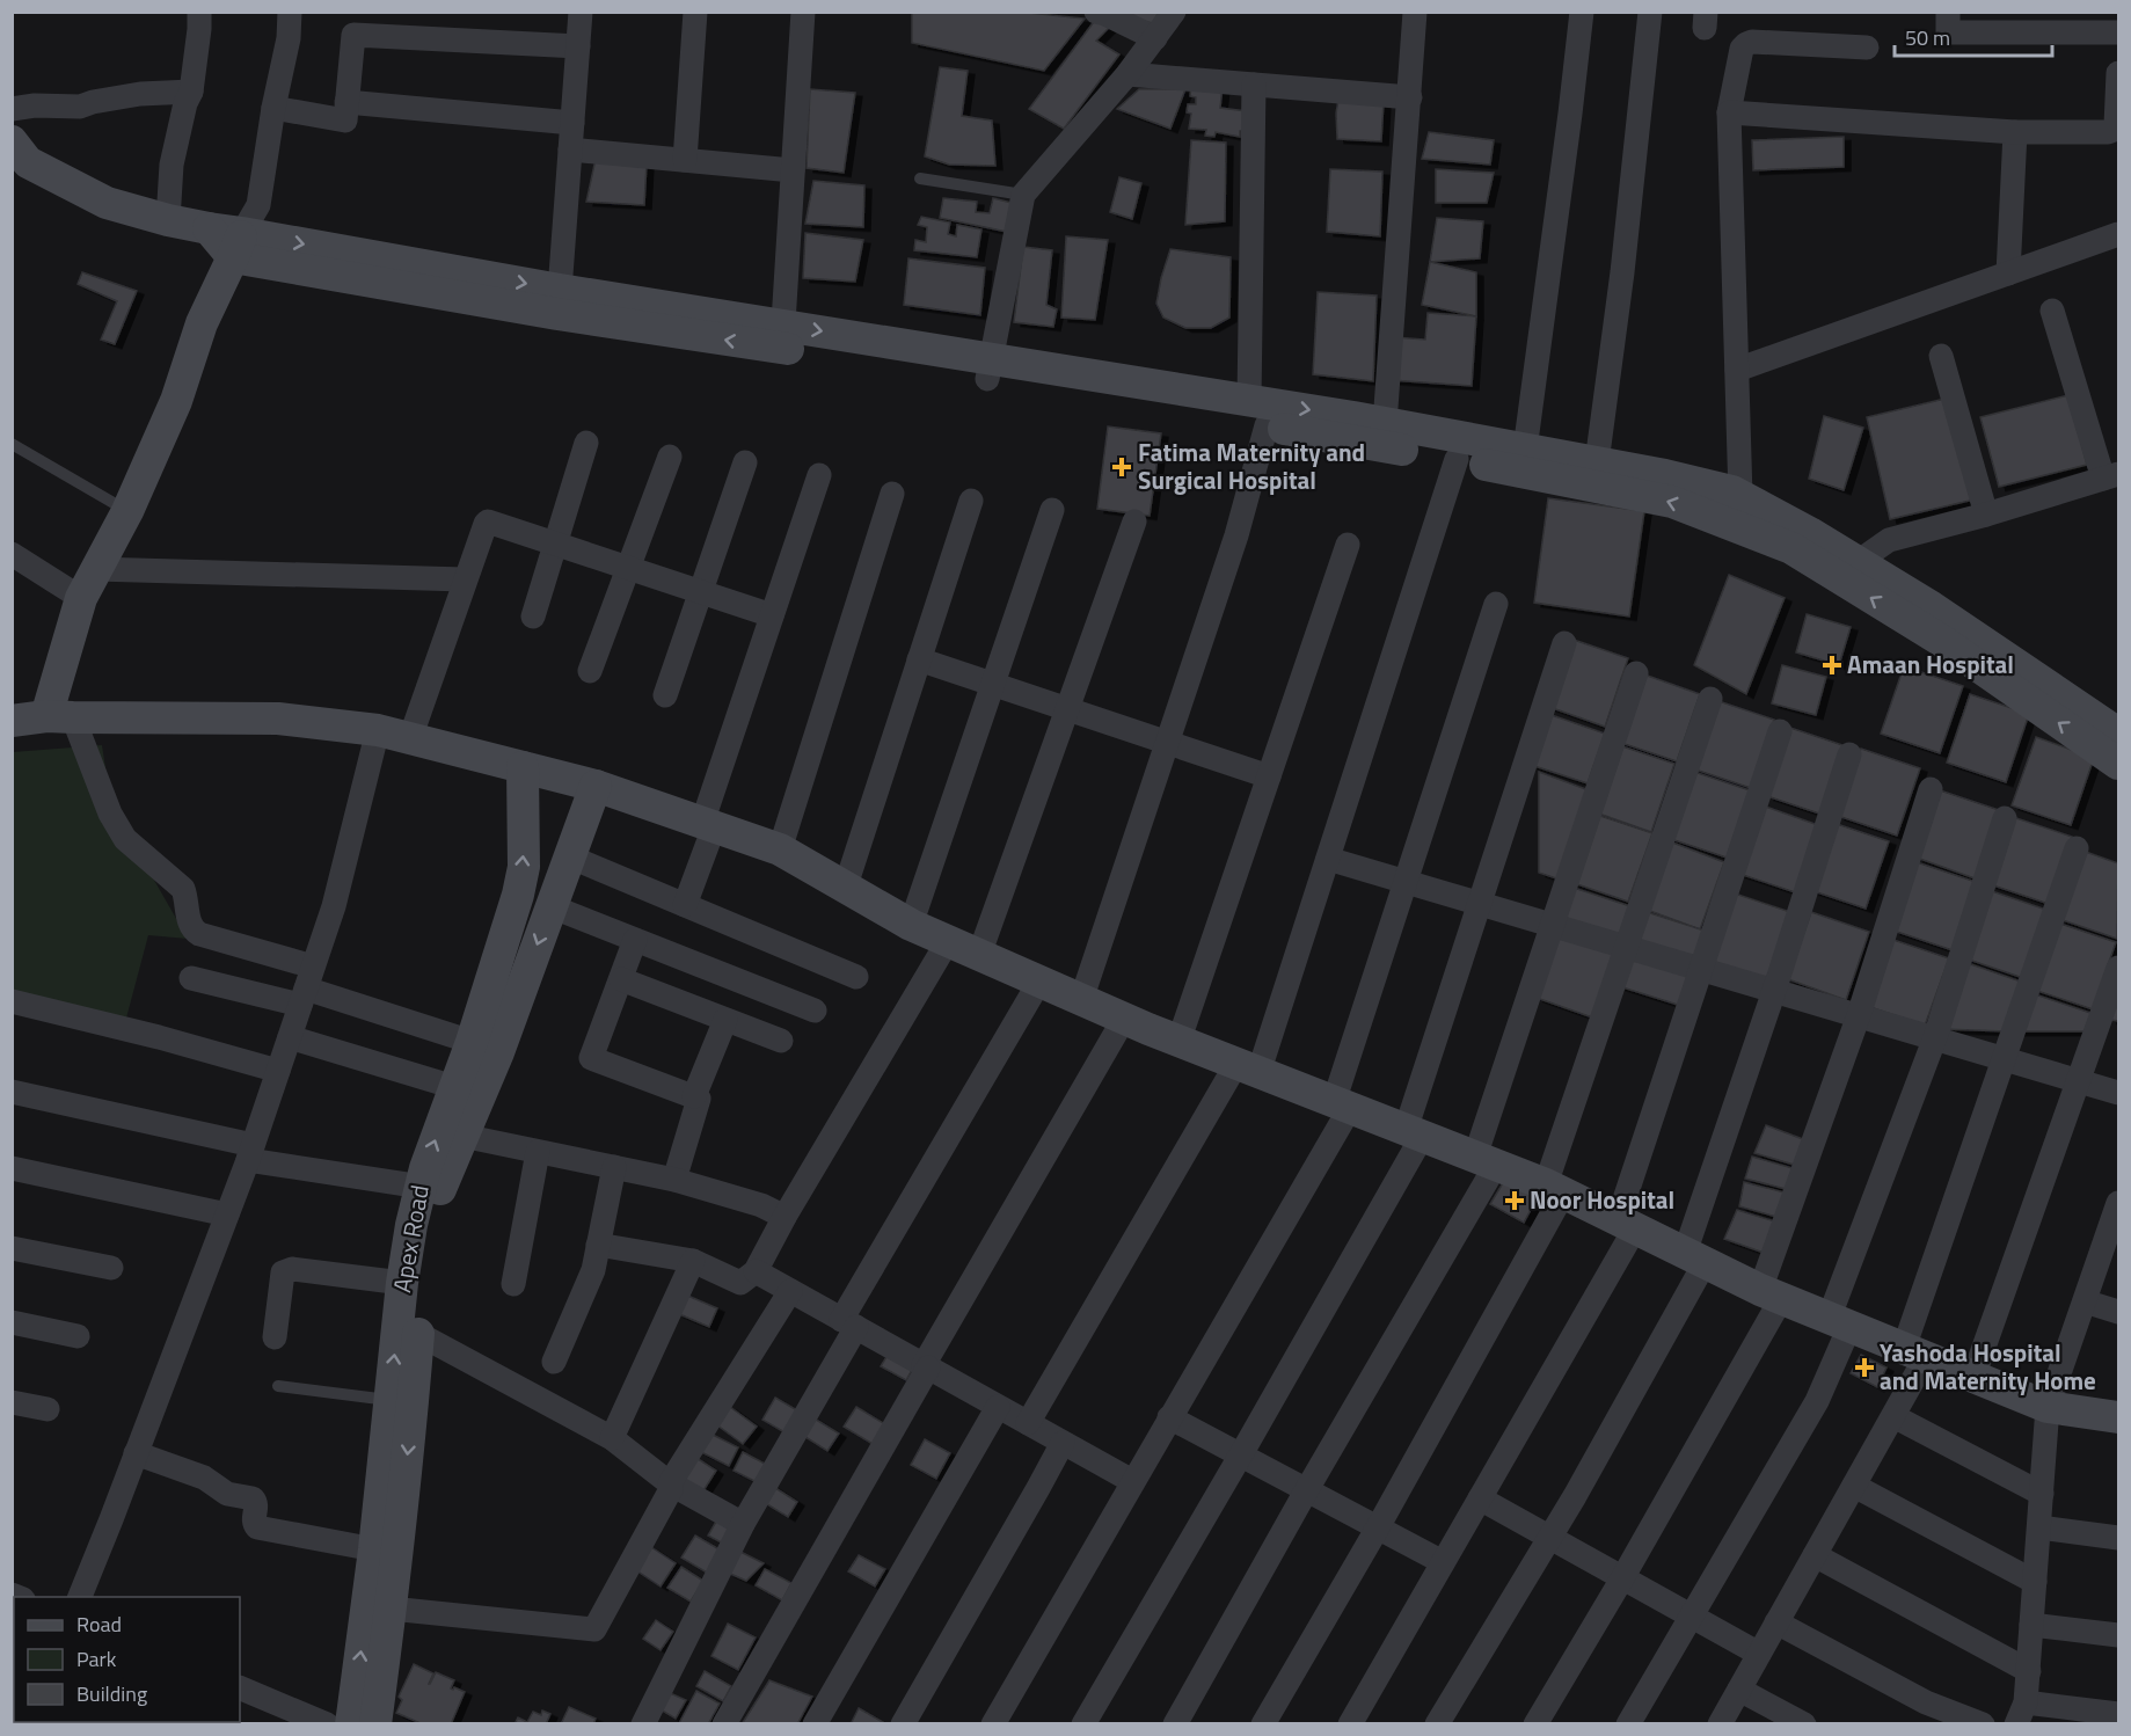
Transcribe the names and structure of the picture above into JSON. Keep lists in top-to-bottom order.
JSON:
{
  "streets": {
    "street": ["Apex Road"]
  },
  "places": {
    "health": [
      "Fatima Maternity and Surgical Hospital",
      "Amaan Hospital",
      "Noor Hospital",
      "Yashoda Hospital and Maternity Home"
    ]
  },
  "legend": ["Road", "Park", "Building"],
  "scale_bar": "50 m"
}
